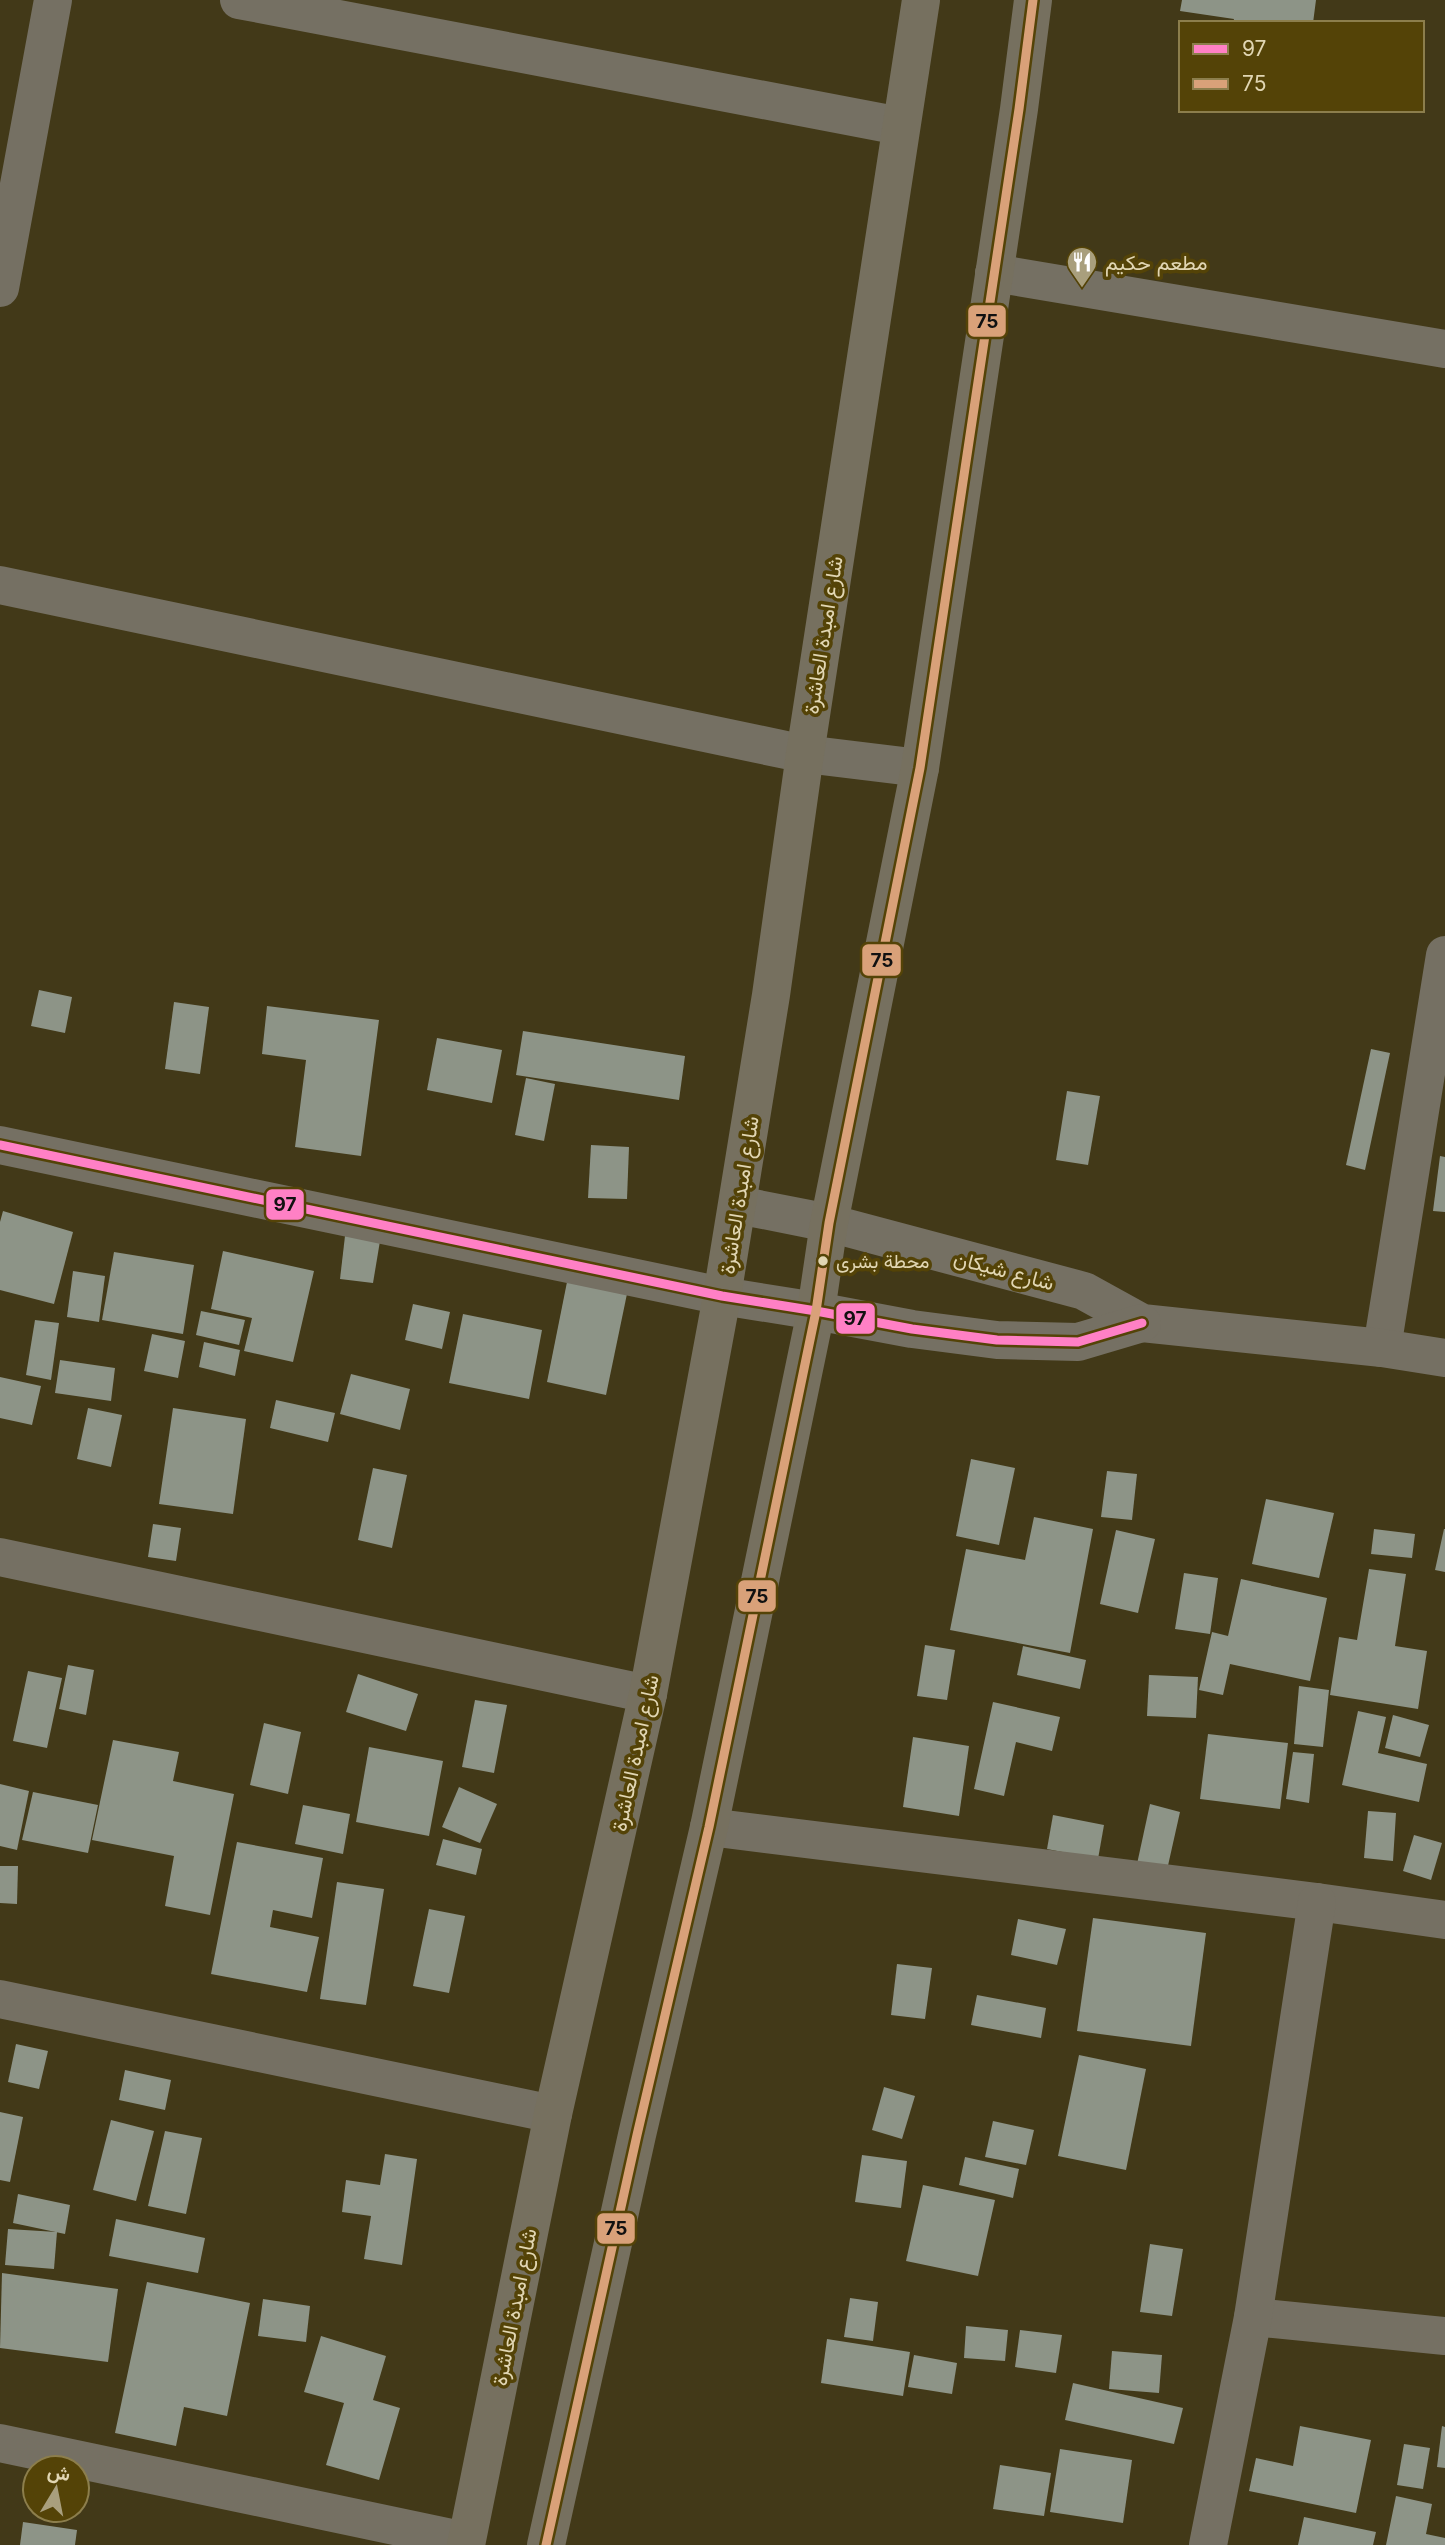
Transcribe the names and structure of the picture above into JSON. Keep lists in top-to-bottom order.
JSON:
{
  "streets": {
    "main road": ["شارع امبدة العاشرة"],
    "street": ["شارع شيكان"]
  },
  "crossings": [
    ["شارع امبدة العاشرة", "شارع شيكان"]
  ],
  "places": {
    "restaurant": ["مطعم حكيم"],
    "other": ["محطة بشرى"]
  },
  "lines": ["transit line 75", "transit line 97"],
  "legend": ["97", "75"],
  "north": "top"
}
